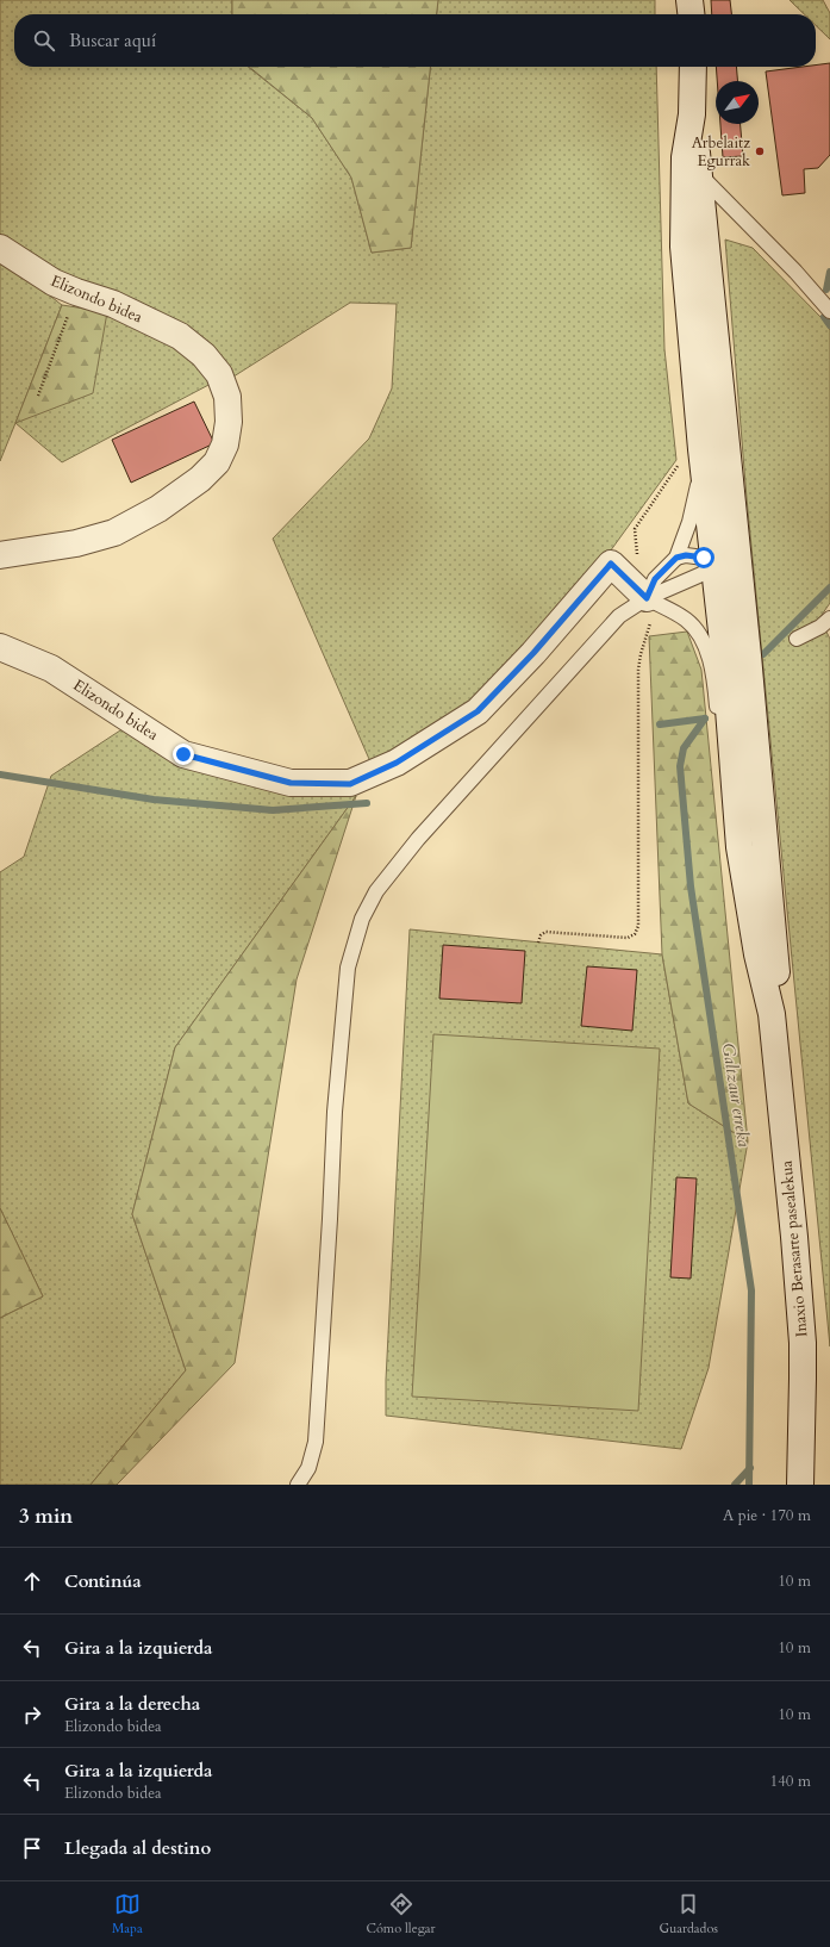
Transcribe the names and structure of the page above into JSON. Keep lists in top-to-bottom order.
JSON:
{
  "streets": {
    "main road": ["Elizondo bidea", "Inaxio Berasarte pasealekua"]
  },
  "water": ["Galtzaur erreka"],
  "places": ["Arbelaitz Egurrak"],
  "north": "top right",
  "page": {
    "search": "Buscar aquí",
    "heading": ["3 min", "A pie · 170 m"],
    "list": [
      ["Continúa", "10 m"],
      ["Gira a la izquierda", "10 m"],
      ["Gira a la derecha", "Elizondo bidea", "10 m"],
      ["Gira a la izquierda", "Elizondo bidea", "140 m"],
      "Llegada al destino"
    ],
    "nav": ["Mapa", "Cómo llegar", "Guardados"]
  }
}
